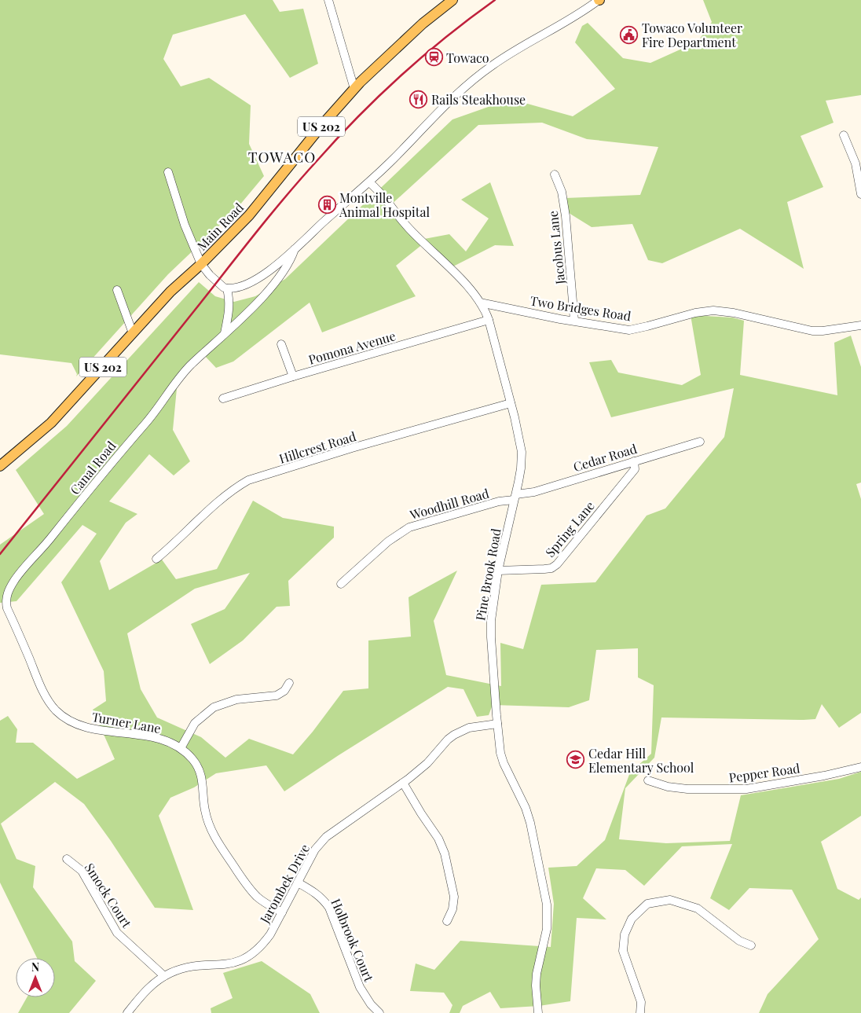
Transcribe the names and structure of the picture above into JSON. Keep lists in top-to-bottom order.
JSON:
{
  "streets": {
    "main road": ["US 202", "Main Road"],
    "street": [
      "Jacobus Lane",
      "Two Bridges Road",
      "Pomona Avenue",
      "Hillcrest Road",
      "Cedar Road",
      "Canal Road",
      "Woodhill Road",
      "Spring Lane",
      "Pine Brook Road",
      "Turner Lane",
      "Pepper Road",
      "Jarombek Drive",
      "Smock Court",
      "Holbrook Court"
    ]
  },
  "crossings": [
    ["Jacobus Lane", "Two Bridges Road"],
    ["Two Bridges Road", "Pine Brook Road"],
    ["Pomona Avenue", "Pine Brook Road"],
    ["Hillcrest Road", "Pine Brook Road"],
    ["Cedar Road", "Woodhill Road"],
    ["Cedar Road", "Spring Lane"],
    ["Cedar Road", "Pine Brook Road"],
    ["Canal Road", "Turner Lane"],
    ["Woodhill Road", "Pine Brook Road"],
    ["Spring Lane", "Pine Brook Road"],
    ["Pine Brook Road", "Jarombek Drive"],
    ["Turner Lane", "Jarombek Drive"],
    ["Jarombek Drive", "Smock Court"],
    ["Jarombek Drive", "Holbrook Court"]
  ],
  "districts": ["TOWACO"],
  "places": {
    "public building": ["Towaco Volunteer Fire Department"],
    "station": ["Towaco"],
    "restaurant": ["Rails Steakhouse"],
    "building": ["Montville Animal Hospital"],
    "school or university": ["Cedar Hill Elementary School"]
  },
  "north": "top"
}
